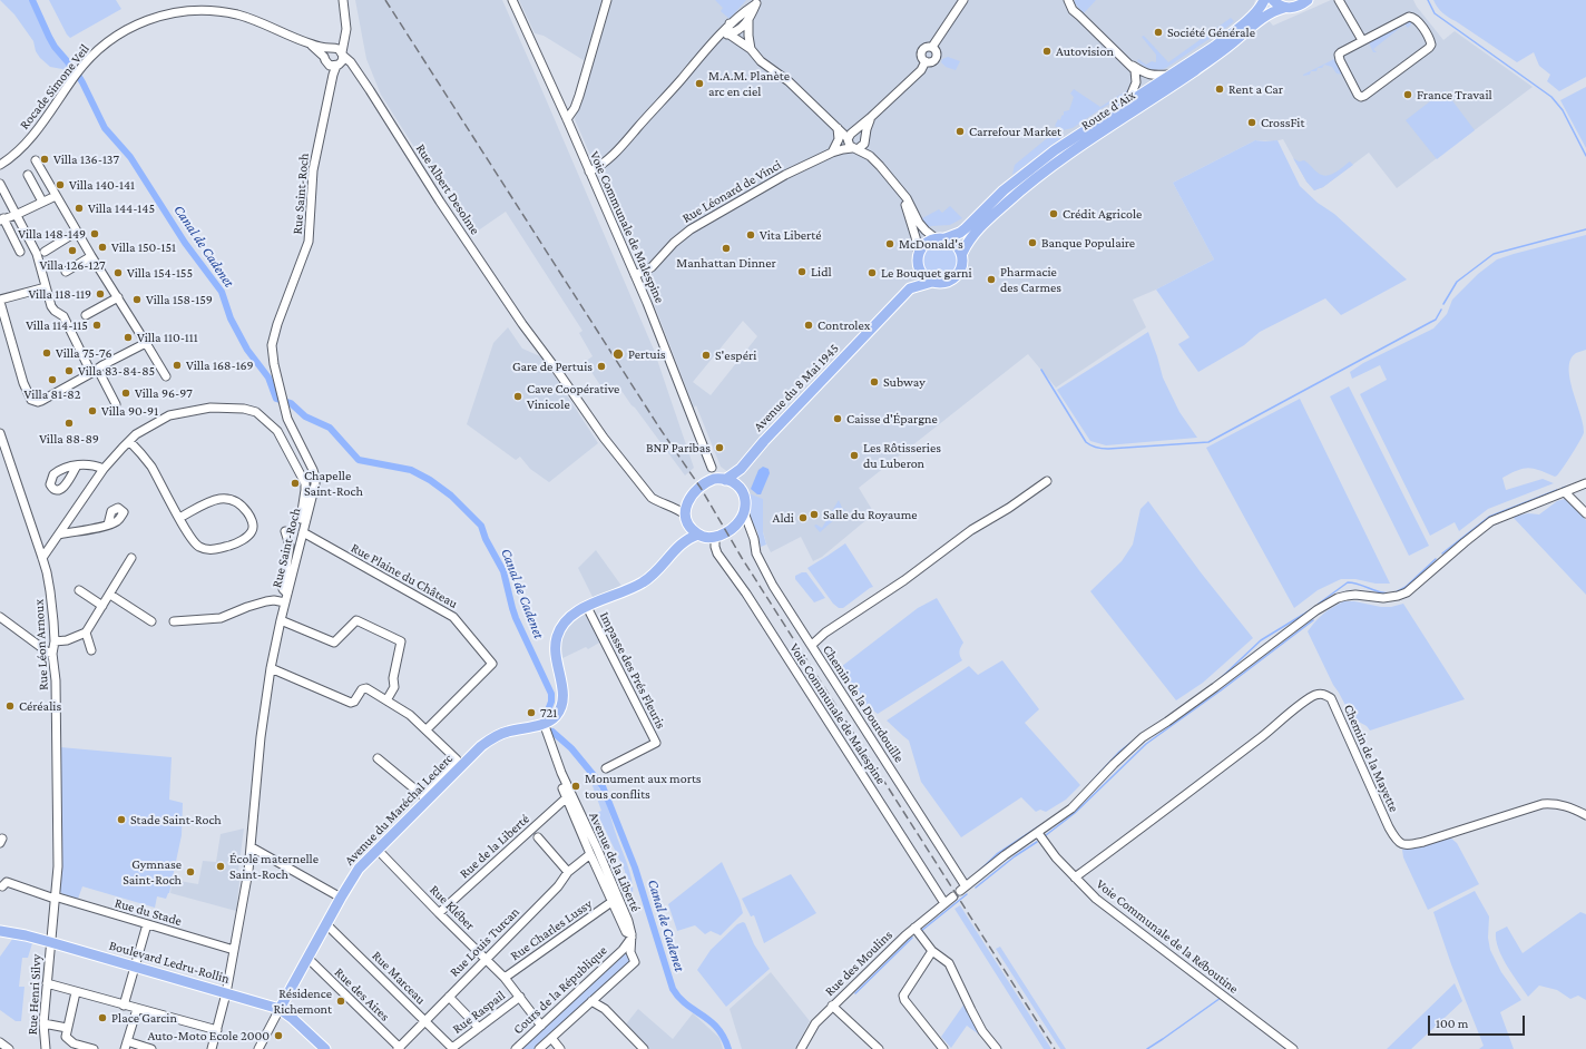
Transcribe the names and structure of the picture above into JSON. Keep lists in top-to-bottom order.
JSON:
{
  "streets": {
    "main road": [
      "Route d'Aix",
      "Avenue du 8 Mai 1945",
      "Avenue du Maréchal Leclerc",
      "Boulevard Ledru-Rollin"
    ],
    "street": [
      "Rocade Simone Veil",
      "Rue Albert Desolme",
      "Rue Léonard de Vinci",
      "Rue Saint-Roch",
      "Voie Communale de Malespine",
      "Rue Plaine du Château",
      "Rue Léon Arnoux",
      "Impasse des Prés Fleuris",
      "Chemin de la Dourdouille",
      "Chemin de la Mayette",
      "Rue de la Liberté",
      "Avenue de la Liberté",
      "Rue Kléber",
      "Rue du Stade",
      "Rue Charles Lussy",
      "Voie Communale de la Réboutine",
      "Rue Louis Turcan",
      "Rue des Moulins",
      "Rue Marceau",
      "Cours de la République",
      "Rue Henri Silvy",
      "Rue des Aires",
      "Rue Raspail"
    ]
  },
  "crossings": [
    ["Rocade Simone Veil", "Rue Albert Desolme"],
    ["Rocade Simone Veil", "Rue Saint-Roch"],
    ["Route d'Aix", "Avenue du 8 Mai 1945"],
    ["Rue Albert Desolme", "Rue Saint-Roch"],
    ["Rue Albert Desolme", "Voie Communale de Malespine"],
    ["Rue Albert Desolme", "Avenue du 8 Mai 1945"],
    ["Rue Albert Desolme", "Chemin de la Dourdouille"],
    ["Rue Léonard de Vinci", "Voie Communale de Malespine"],
    ["Rue Saint-Roch", "Rue Plaine du Château"],
    ["Rue Saint-Roch", "Rue du Stade"],
    ["Rue Saint-Roch", "Boulevard Ledru-Rollin"],
    ["Voie Communale de Malespine", "Avenue du 8 Mai 1945"],
    ["Voie Communale de Malespine", "Chemin de la Dourdouille"],
    ["Voie Communale de Malespine", "Rue des Moulins"],
    ["Avenue du 8 Mai 1945", "Chemin de la Dourdouille"],
    ["Rue Léon Arnoux", "Rue du Stade"],
    ["Rue Léon Arnoux", "Boulevard Ledru-Rollin"],
    ["Rue Léon Arnoux", "Rue Henri Silvy"],
    ["Chemin de la Dourdouille", "Rue des Moulins"],
    ["Chemin de la Mayette", "Voie Communale de la Réboutine"],
    ["Avenue du Maréchal Leclerc", "Avenue de la Liberté"],
    ["Avenue du Maréchal Leclerc", "Rue Kléber"],
    ["Avenue du Maréchal Leclerc", "Boulevard Ledru-Rollin"],
    ["Avenue du Maréchal Leclerc", "Rue Marceau"],
    ["Avenue du Maréchal Leclerc", "Rue des Aires"],
    ["Rue de la Liberté", "Rue Kléber"],
    ["Avenue de la Liberté", "Cours de la République"],
    ["Rue Kléber", "Rue Charles Lussy"],
    ["Rue Kléber", "Rue Louis Turcan"],
    ["Rue Kléber", "Cours de la République"],
    ["Rue Kléber", "Rue Raspail"],
    ["Voie Communale de la Réboutine", "Rue des Moulins"],
    ["Rue Louis Turcan", "Rue Marceau"],
    ["Rue Louis Turcan", "Rue des Aires"],
    ["Boulevard Ledru-Rollin", "Rue Henri Silvy"],
    ["Rue Marceau", "Rue Raspail"]
  ],
  "water": ["Canal de Cadenet"],
  "places": [
    "Société Générale",
    "Autovision",
    "M.A.M. Planète arc en ciel",
    "Rent a Car",
    "France Travail",
    "CrossFit",
    "Carrefour Market",
    "Villa 136-137",
    "Villa 140-141",
    "Villa 144-145",
    "Crédit Agricole",
    "Villa 148-149",
    "Vita Liberté",
    "Banque Populaire",
    "McDonald's",
    "Villa 150-151",
    "Manhattan Dinner",
    "Villa 126-127",
    "Lidl",
    "Villa 154-155",
    "Le Bouquet garni",
    "Pharmacie des Carmes",
    "Villa 118-119",
    "Villa 158-159",
    "Villa 114-115",
    "Controlex",
    "Villa 110-111",
    "Villa 75-76",
    "Pertuis",
    "S'espéri",
    "Villa 168-169",
    "Gare de Pertuis",
    "Villa 83-84-85",
    "Villa 81-82",
    "Subway",
    "Villa 96-97",
    "Cave Coopérative Vinicole",
    "Villa 90-91",
    "Caisse d'Épargne",
    "Villa 88-89",
    "BNP Paribas",
    "Les Rôtisseries du Luberon",
    "Chapelle Saint-Roch",
    "Salle du Royaume",
    "Aldi",
    "Céréalis",
    "721",
    "Monument aux morts tous conflits",
    "Stade Saint-Roch",
    "École maternelle Saint-Roch",
    "Gymnase Saint-Roch",
    "Résidence Richemont",
    "Place Garcin",
    "Auto-Moto Ecole 2000"
  ],
  "scale_bar": "100 m"
}
